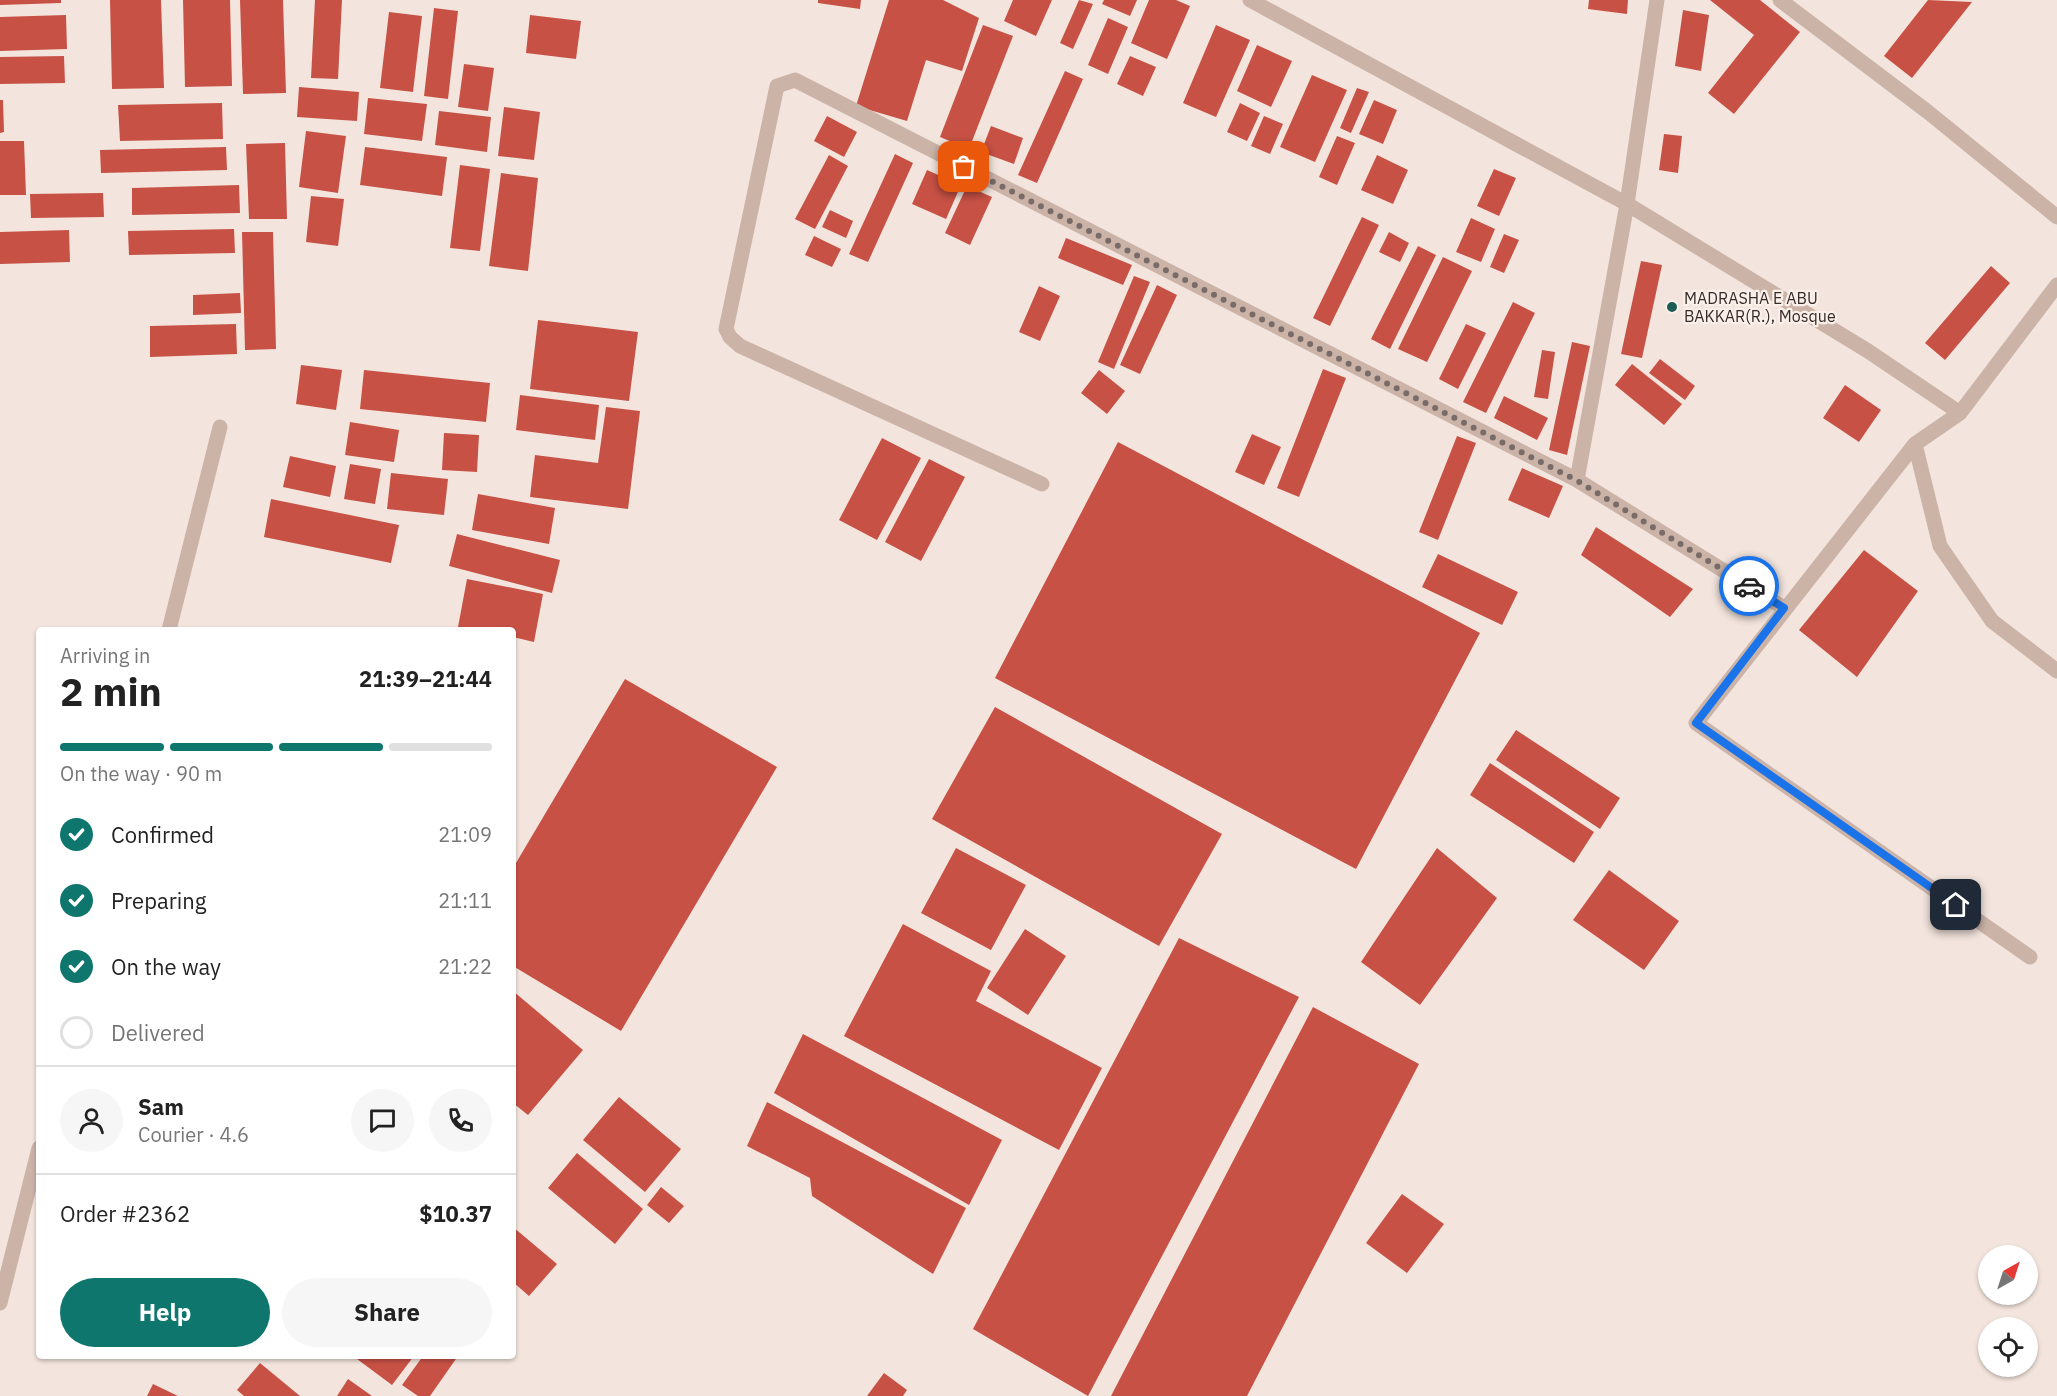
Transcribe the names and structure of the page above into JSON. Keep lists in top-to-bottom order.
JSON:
{
  "places": ["MADRASHA E ABU BAKKAR(R.), Mosque"],
  "north": "top right",
  "page": {
    "heading": ["2 min", "Arriving in", "21:39–21:44"],
    "panel": [
      "Sam",
      "Courier · 4.6",
      "Order #2362",
      "$10.37"
    ],
    "bar": "On the way · 90 m",
    "list": [
      ["Confirmed", "21:09"],
      ["Preparing", "21:11"],
      ["On the way", "21:22"],
      "Delivered"
    ],
    "buttons": ["Help", "Share"]
  }
}
